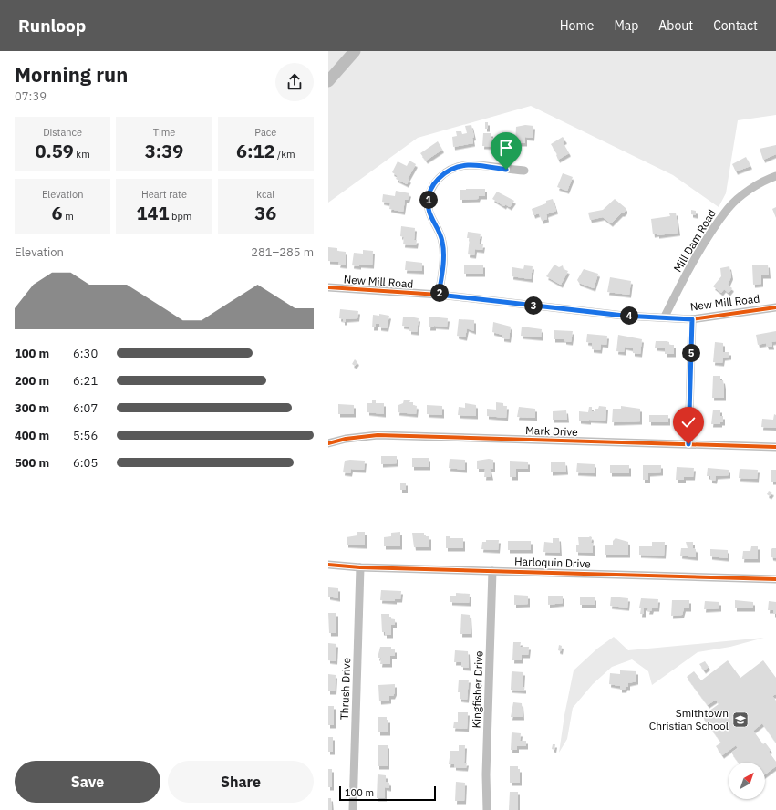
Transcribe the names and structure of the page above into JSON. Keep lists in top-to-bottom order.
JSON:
{
  "streets": {
    "street": [
      "Mill Dam Road",
      "New Mill Road",
      "Mark Drive",
      "Harloquin Drive",
      "Thrush Drive",
      "Kingfisher Drive"
    ]
  },
  "crossings": [
    ["Mill Dam Road", "New Mill Road"],
    ["Harloquin Drive", "Thrush Drive"],
    ["Harloquin Drive", "Kingfisher Drive"]
  ],
  "places": {
    "school or university": ["Smithtown Christian School"]
  },
  "scale_bar": "100 m",
  "north": "top right",
  "page": {
    "header": "Runloop",
    "nav": [
      "Home",
      "Map",
      "About",
      "Contact"
    ],
    "heading": ["Morning run", "07:39"],
    "stats": [
      ["Distance", "0.59 km"],
      ["Time", "3:39"],
      ["Pace", "6:12 /km"],
      ["Elevation", "6 m"],
      ["Heart rate", "141 bpm"],
      ["kcal", "36"]
    ],
    "pins": [
      "1",
      "2",
      "3",
      "4",
      "5"
    ],
    "chart": ["Elevation", "281–285 m"],
    "list": [
      {
        "name": "100 m",
        "note": "6:30"
      },
      {
        "name": "200 m",
        "note": "6:21"
      },
      {
        "name": "300 m",
        "note": "6:07"
      },
      {
        "name": "400 m",
        "note": "5:56"
      },
      {
        "name": "500 m",
        "note": "6:05"
      }
    ],
    "buttons": ["Save", "Share"],
    "scale": "100 m"
  }
}
